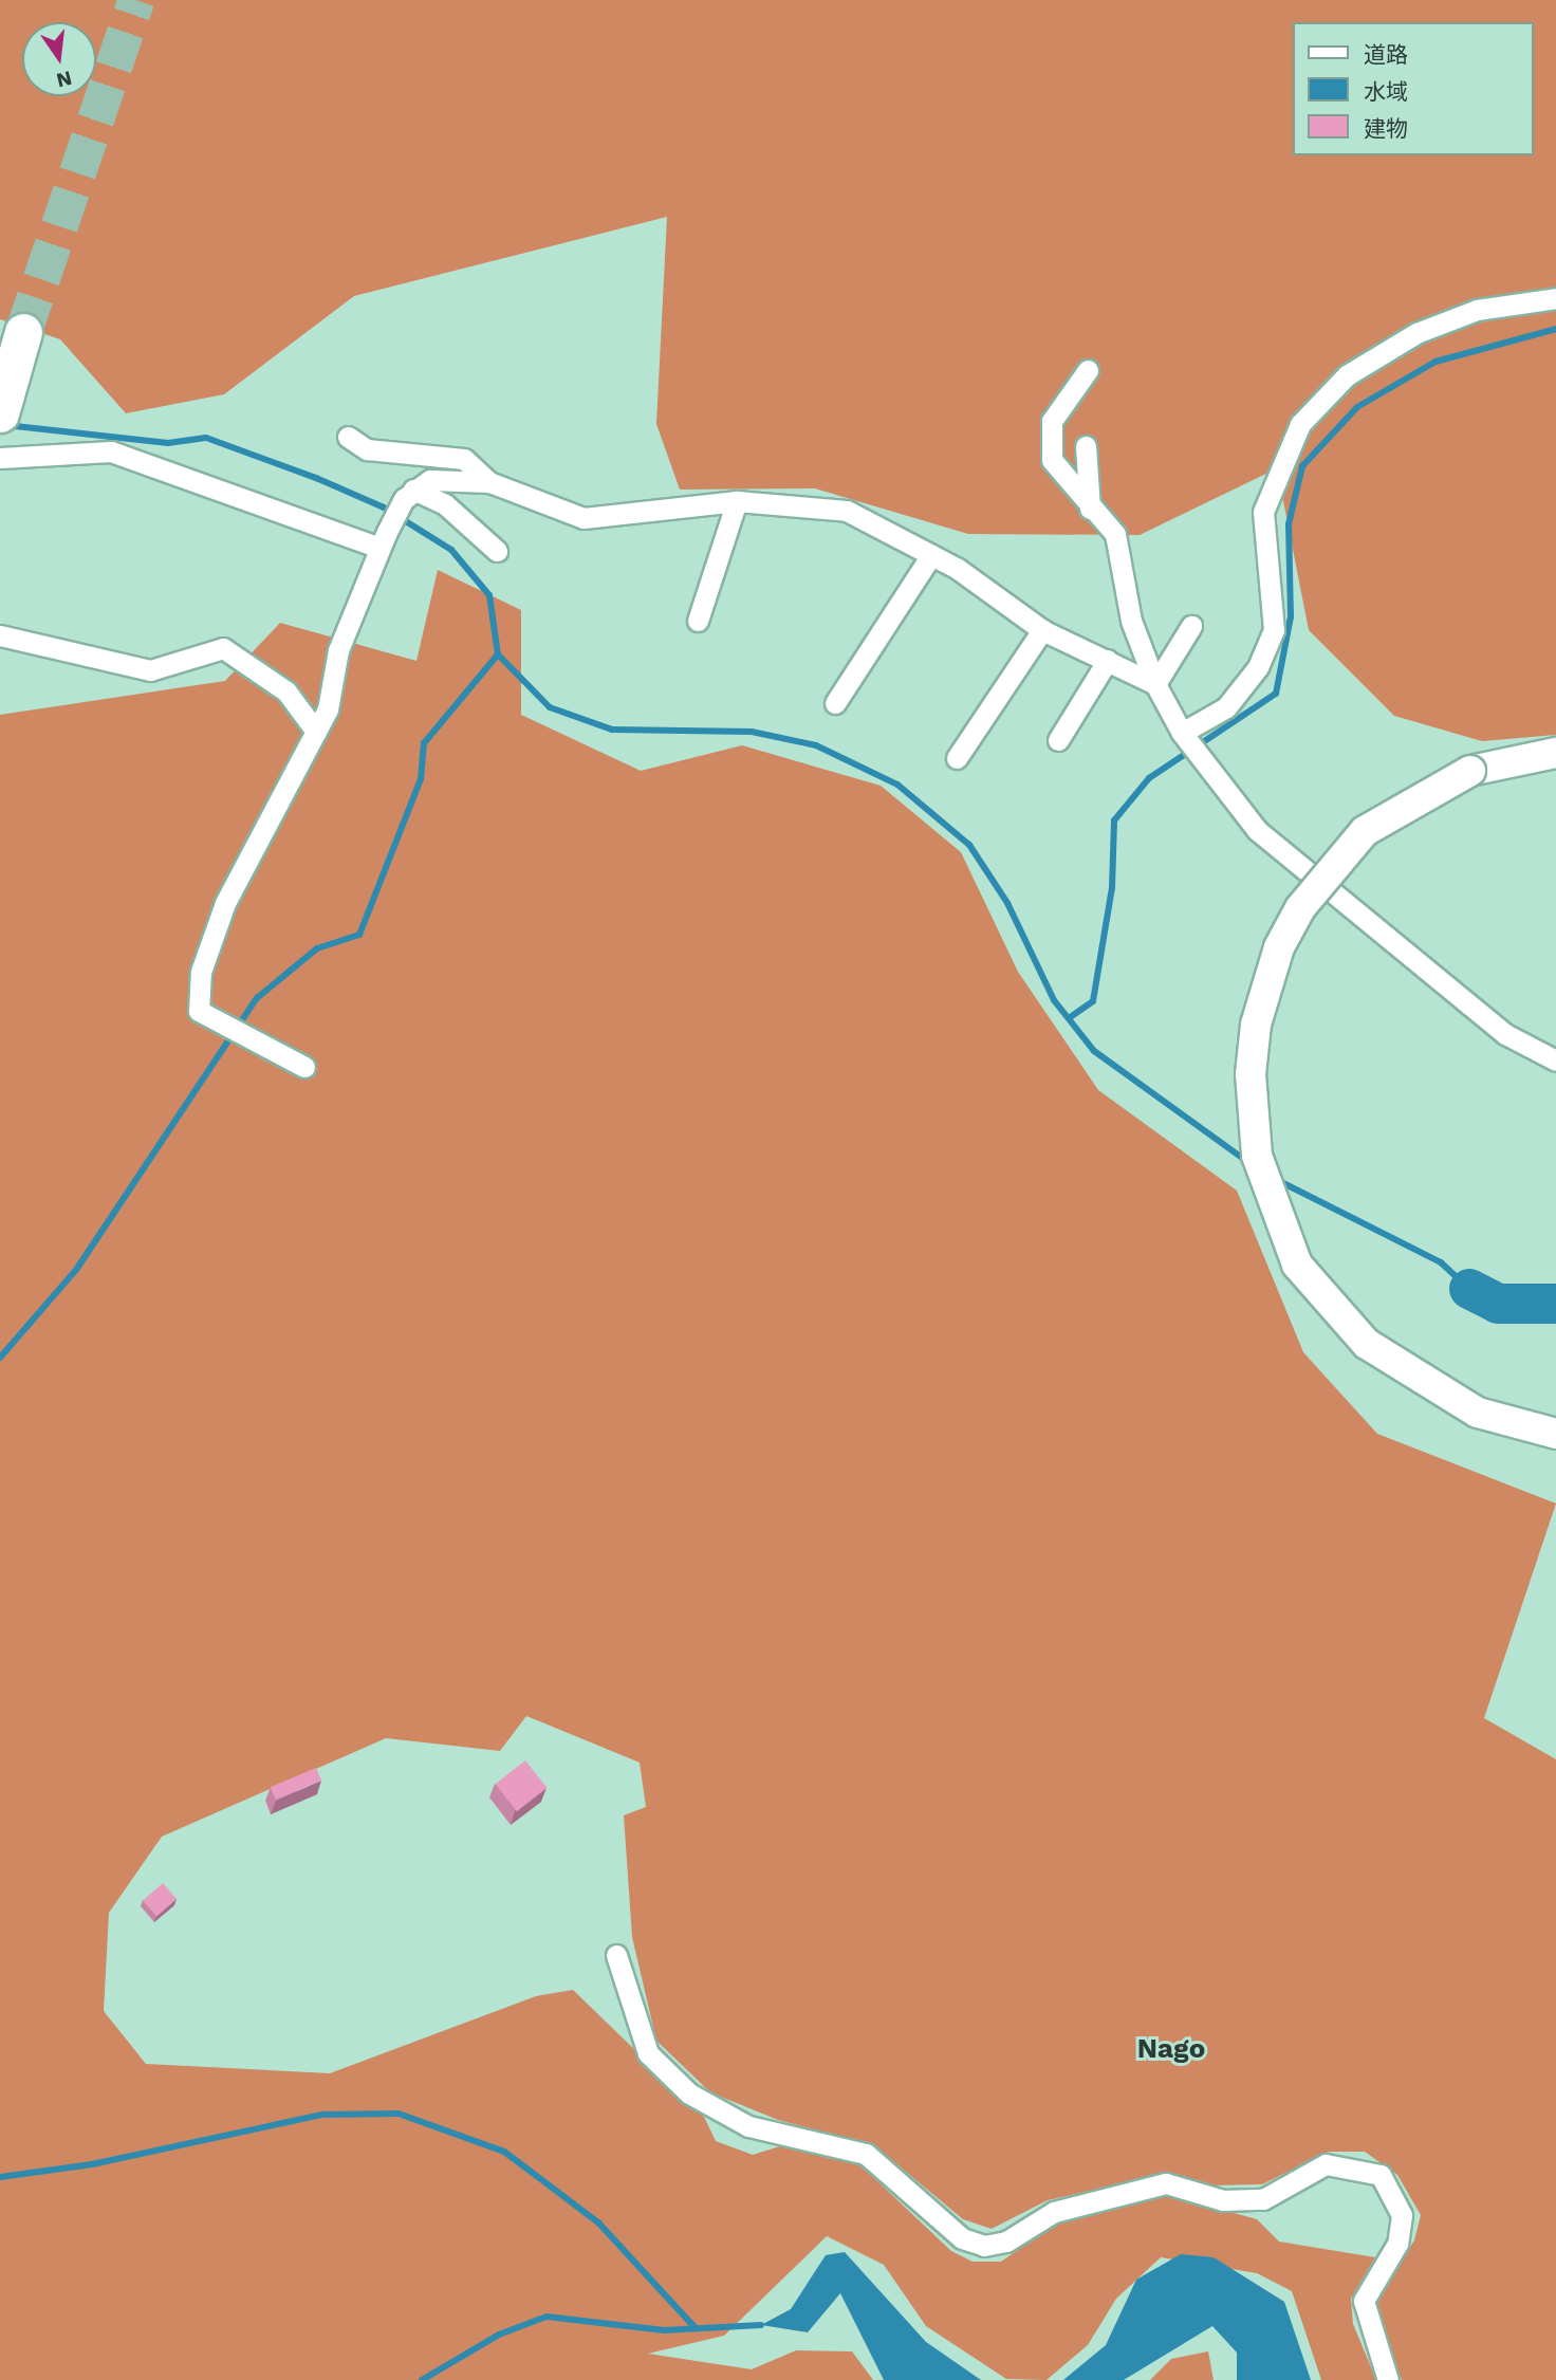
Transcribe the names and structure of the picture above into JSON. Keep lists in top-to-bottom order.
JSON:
{
  "districts": ["Nago"],
  "legend": ["道路", "水域", "建物"],
  "north": "bottom"
}
